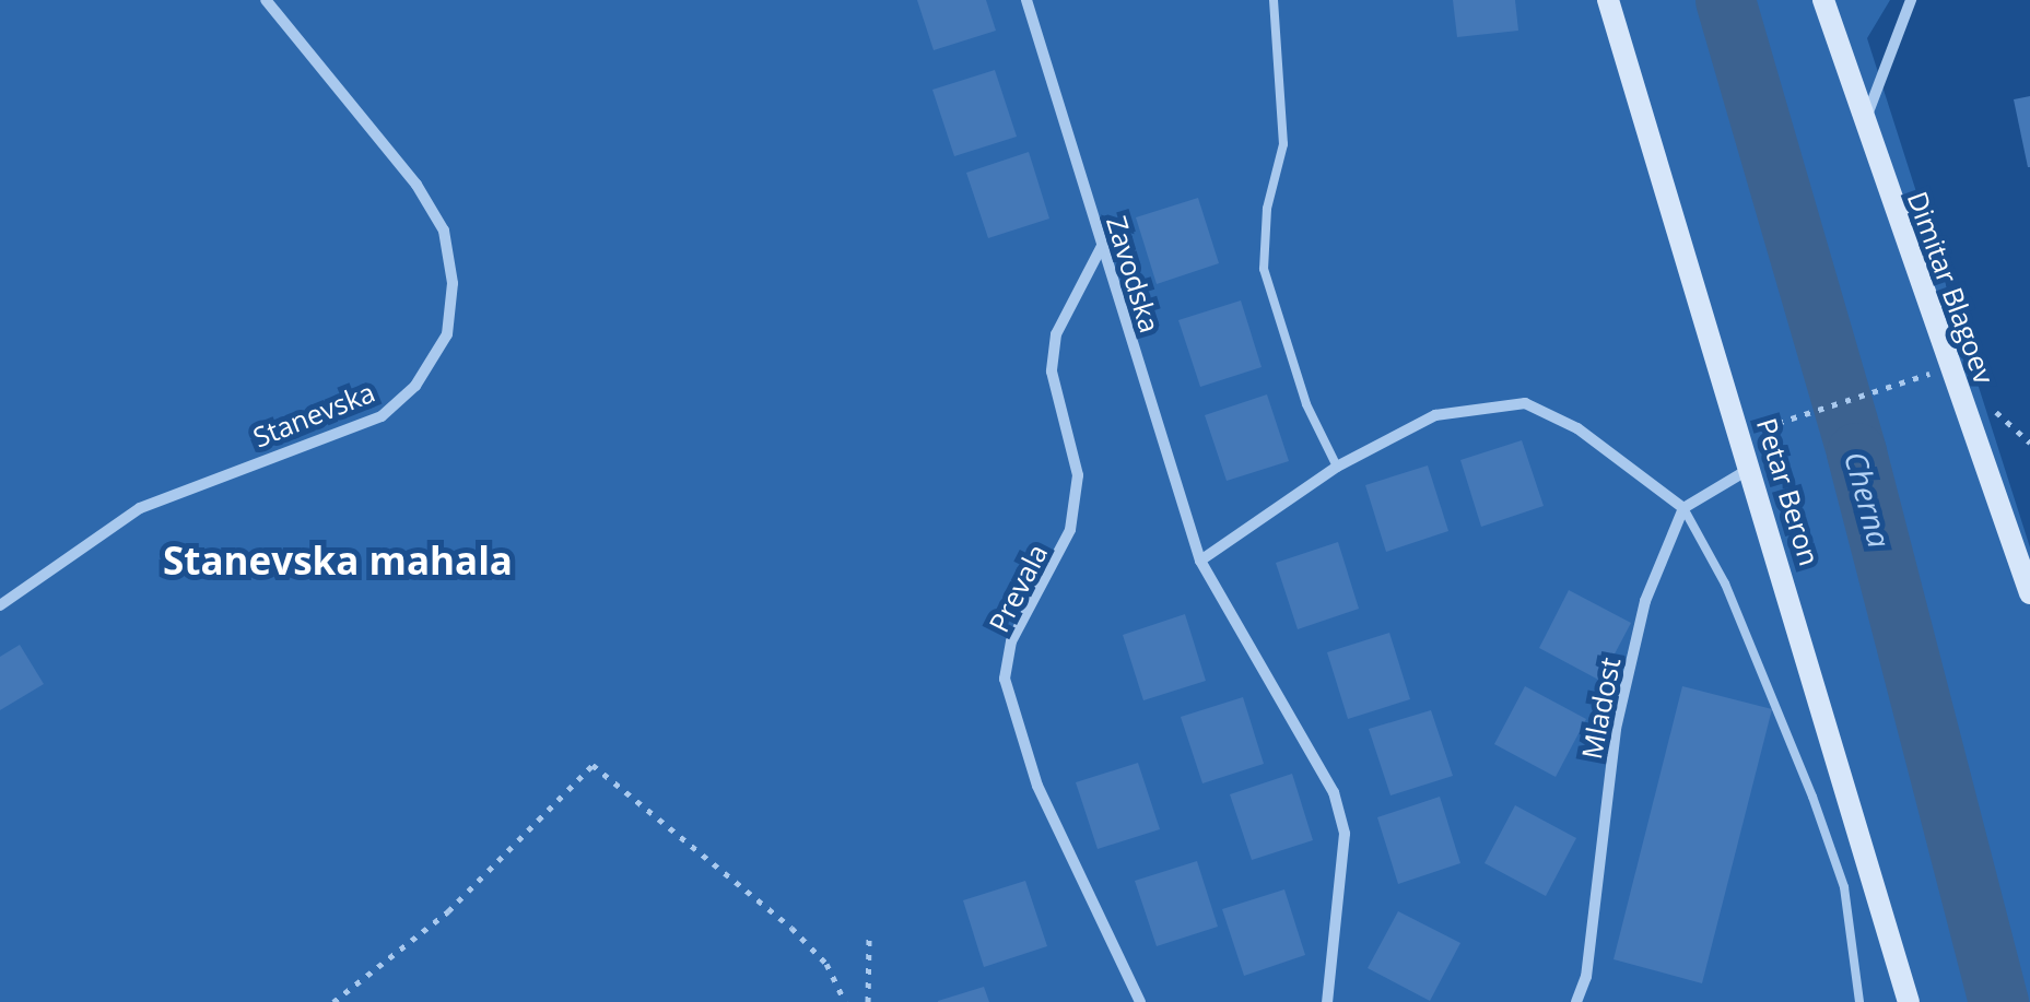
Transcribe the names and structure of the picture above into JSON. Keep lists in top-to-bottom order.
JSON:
{
  "streets": {
    "main road": ["Dimitar Blagoev", "Petar Beron"],
    "street": [
      "Zavodska",
      "Stanevska",
      "Prevala",
      "Mladost"
    ]
  },
  "crossings": [
    ["Zavodska", "Prevala"]
  ],
  "districts": ["Stanevska mahala"],
  "water": ["Cherna"]
}
